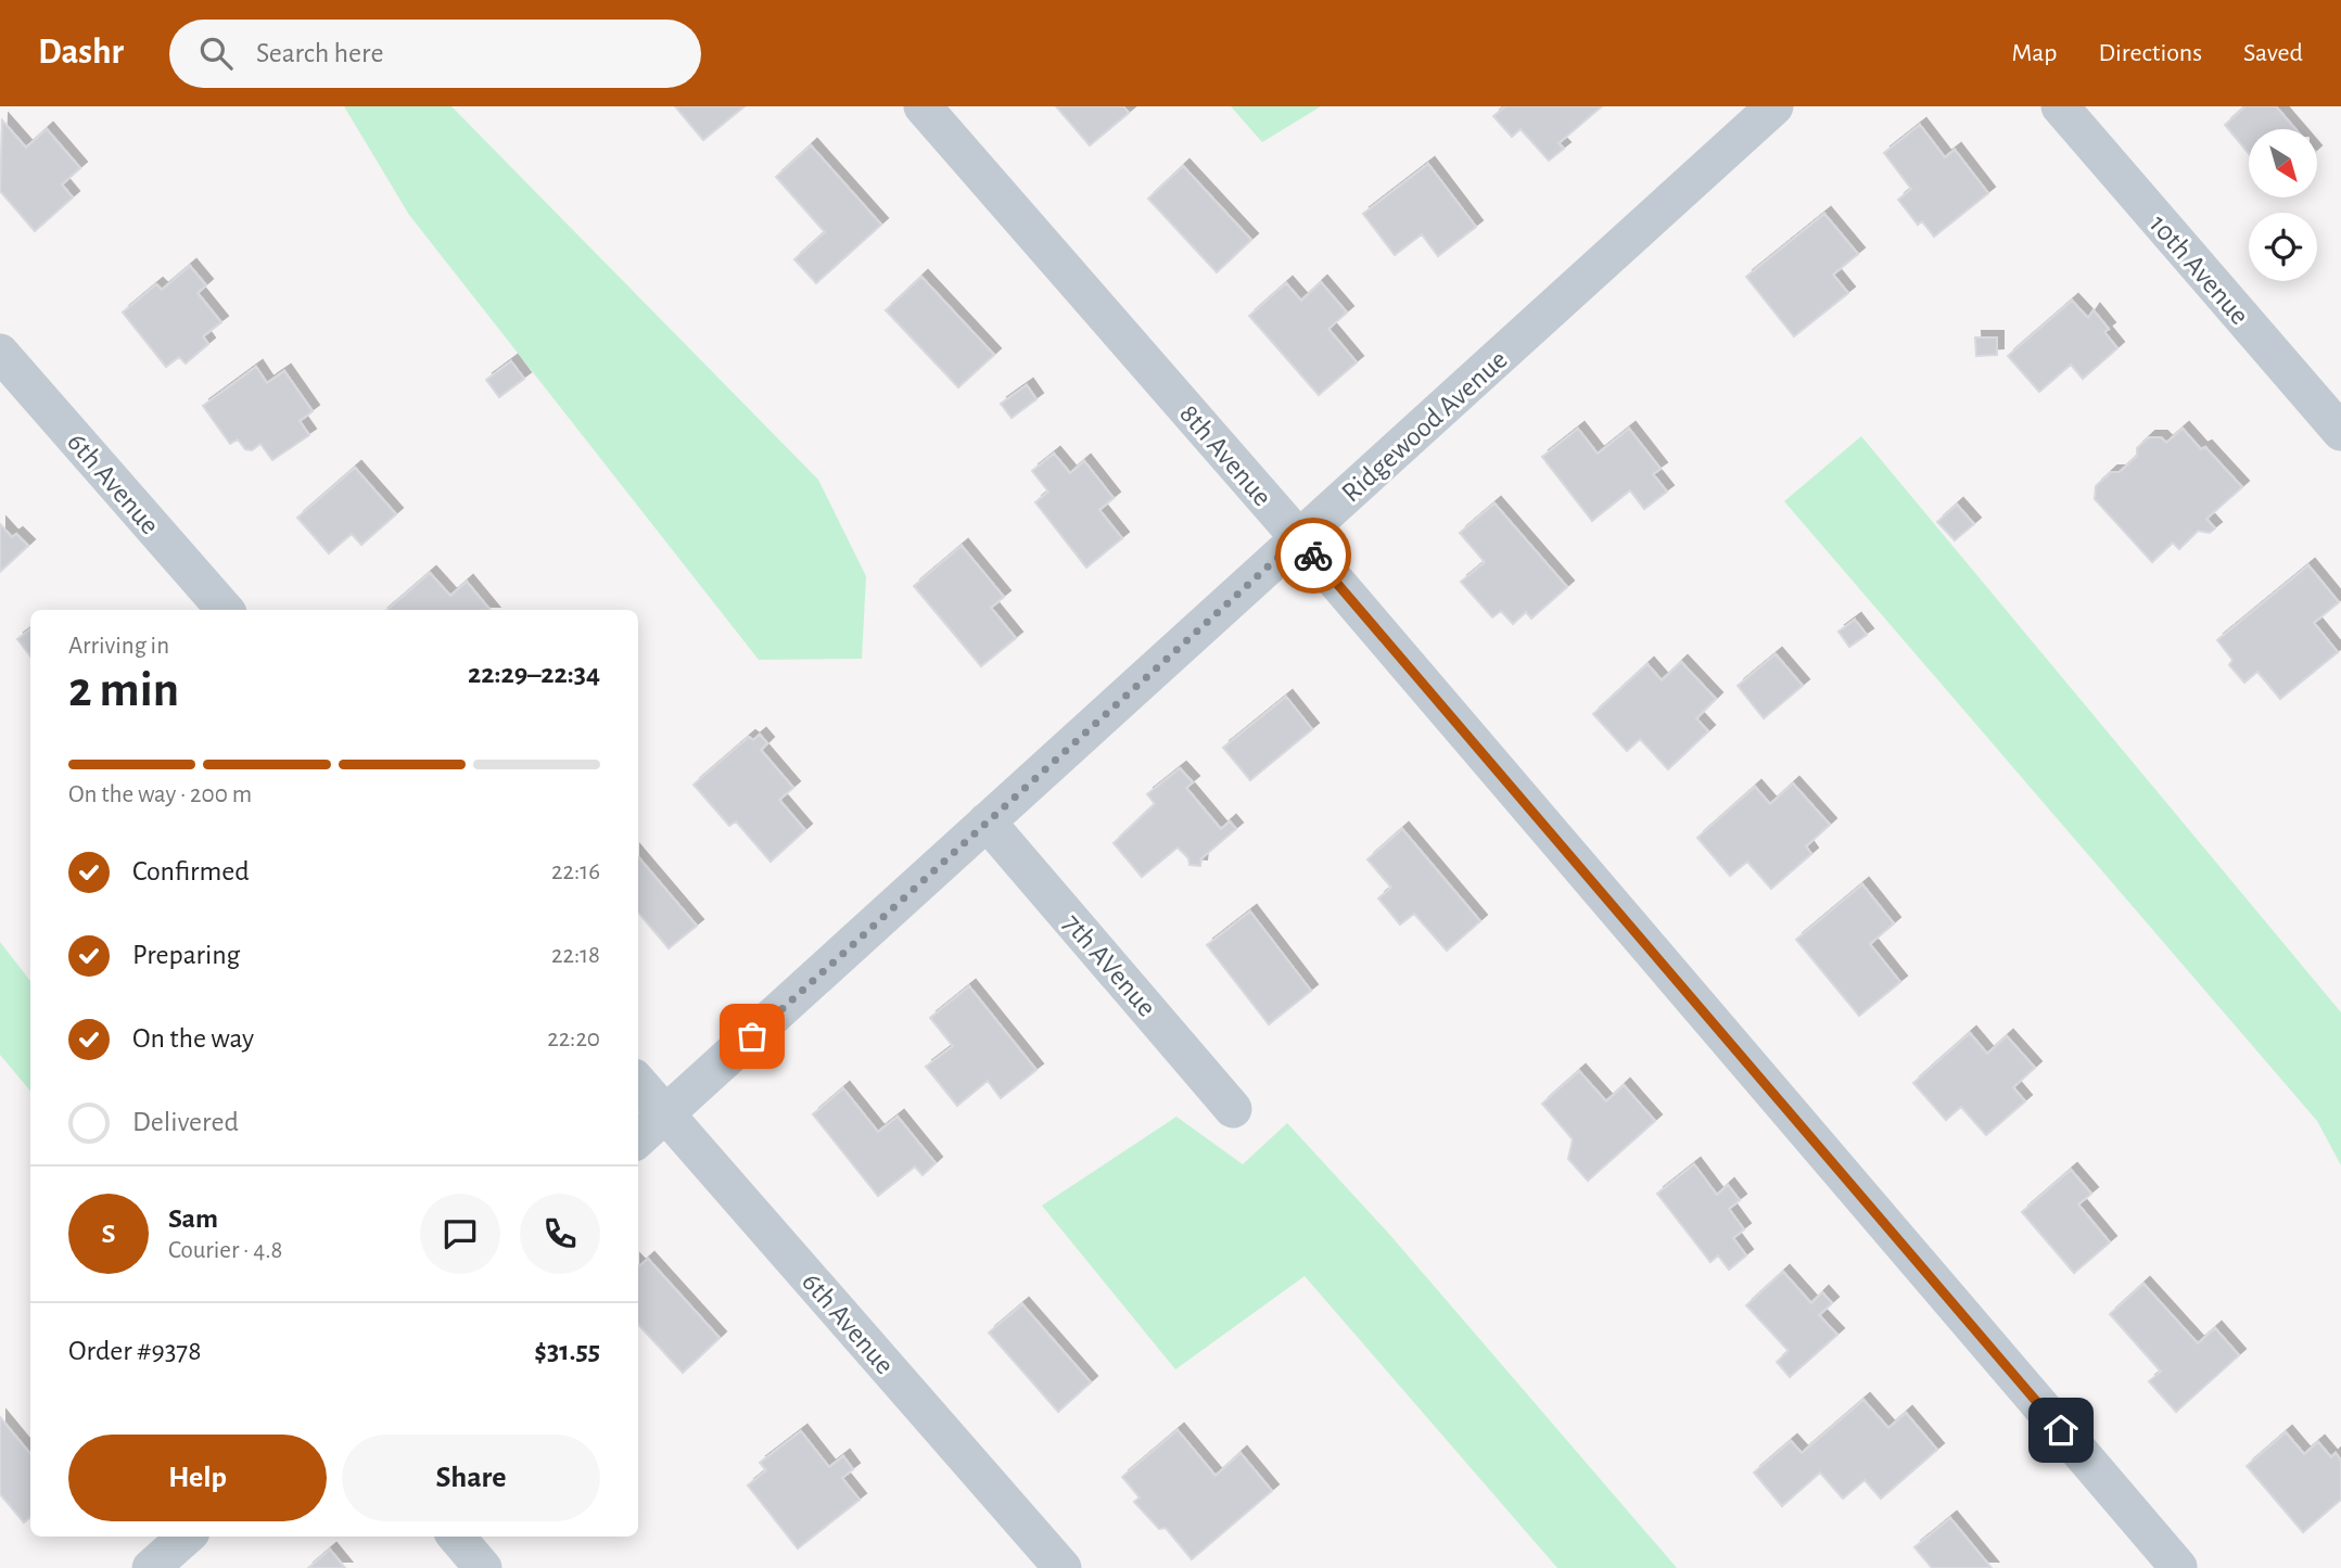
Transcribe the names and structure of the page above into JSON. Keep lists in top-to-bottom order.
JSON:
{
  "streets": {
    "street": [
      "10th Avenue",
      "Ridgewood Avenue",
      "8th Avenue",
      "6th Avenue",
      "7th AVenue"
    ]
  },
  "crossings": [
    ["Ridgewood Avenue", "8th Avenue"],
    ["Ridgewood Avenue", "6th Avenue"],
    ["Ridgewood Avenue", "7th AVenue"]
  ],
  "north": "bottom right",
  "page": {
    "header": "Dashr",
    "search": "Search here",
    "nav": ["Map", "Directions", "Saved"],
    "heading": ["2 min", "Arriving in", "22:29–22:34"],
    "panel": [
      "Sam",
      "Courier · 4.8",
      "Order #9378",
      "$31.55"
    ],
    "bar": "On the way · 200 m",
    "list": [
      ["Confirmed", "22:16"],
      ["Preparing", "22:18"],
      ["On the way", "22:20"],
      "Delivered"
    ],
    "round": "S",
    "buttons": ["Help", "Share"]
  }
}
